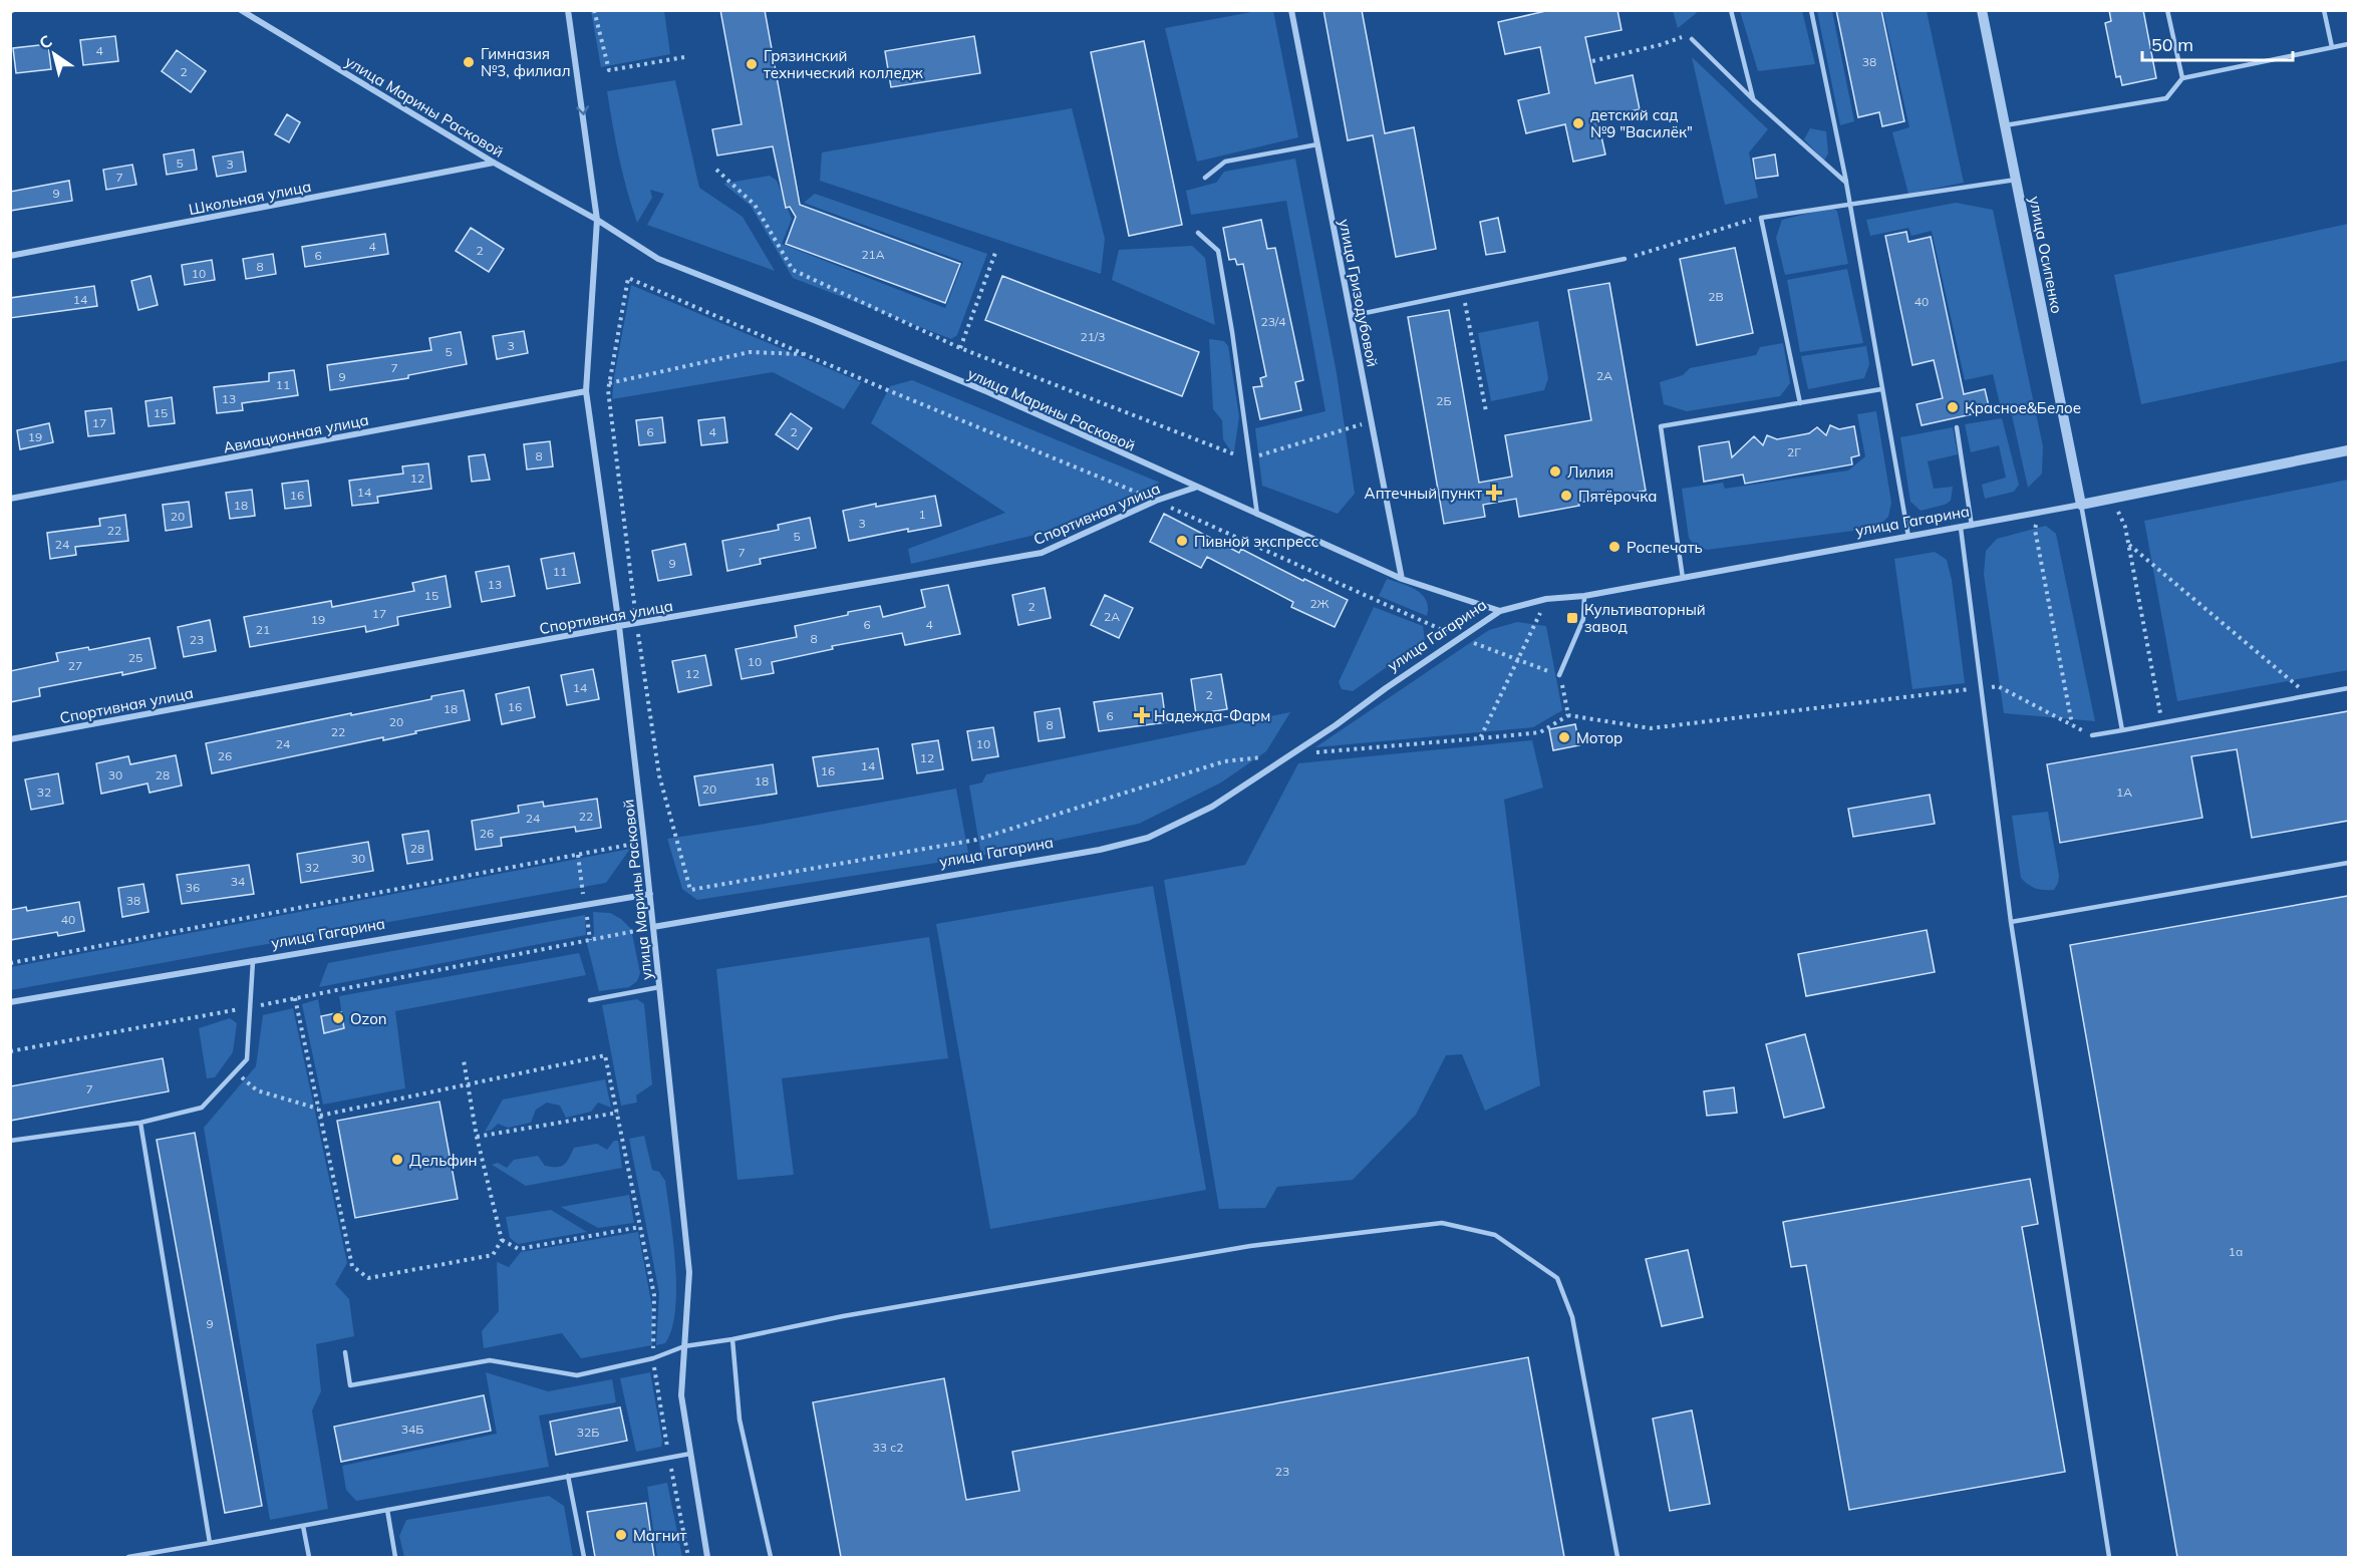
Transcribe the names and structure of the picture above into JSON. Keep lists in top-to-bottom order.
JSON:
{
  "streets": {
    "street": [
      "улица Марины Расковой",
      "Школьная улица",
      "улица Осипенко",
      "улица Гризодубовой",
      "Авиационная улица",
      "Спортивная улица",
      "улица Гагарина"
    ]
  },
  "crossings": [
    ["улица Марины Расковой", "Школьная улица"],
    ["улица Марины Расковой", "улица Гризодубовой"],
    ["улица Марины Расковой", "Авиационная улица"],
    ["улица Марины Расковой", "Спортивная улица"],
    ["улица Марины Расковой", "улица Гагарина"],
    ["улица Осипенко", "улица Гагарина"]
  ],
  "places": {
    "other": [
      "Гимназия №3, филиал",
      "Грязинский технический колледж",
      "детский сад №9 \"Василёк\"",
      "Красное&Белое",
      "Лилия",
      "Пятёрочка",
      "Пивной экспресс",
      "Роспечать",
      "Мотор",
      "Ozon",
      "Дельфин",
      "Магнит"
    ],
    "health": ["Аптечный пункт", "Надежда-Фарм"],
    "transit": ["Культиваторный завод"]
  },
  "house_numbers": [
    "4",
    "38",
    "2",
    "5",
    "3",
    "7",
    "9",
    "4",
    "2",
    "21А",
    "6",
    "8",
    "10",
    "2В",
    "14",
    "40",
    "23/4",
    "21/3",
    "3",
    "5",
    "7",
    "2А",
    "9",
    "11",
    "13",
    "2Б",
    "15",
    "17",
    "6",
    "4",
    "2",
    "19",
    "2Г",
    "8",
    "12",
    "14",
    "16",
    "18",
    "1",
    "20",
    "3",
    "22",
    "5",
    "24",
    "7",
    "9",
    "11",
    "13",
    "15",
    "2Ж",
    "2",
    "17",
    "2А",
    "19",
    "6",
    "4",
    "21",
    "8",
    "23",
    "25",
    "10",
    "27",
    "12",
    "14",
    "2",
    "16",
    "18",
    "6",
    "20",
    "8",
    "22",
    "24",
    "10",
    "26",
    "12",
    "14",
    "16",
    "30",
    "28",
    "18",
    "20",
    "32",
    "1А",
    "22",
    "24",
    "26",
    "28",
    "30",
    "32",
    "34",
    "36",
    "38",
    "40",
    "7",
    "1а",
    "9",
    "34Б",
    "32Б",
    "33 с2",
    "23"
  ],
  "scale_bar": "50 m",
  "north": "top left"
}
